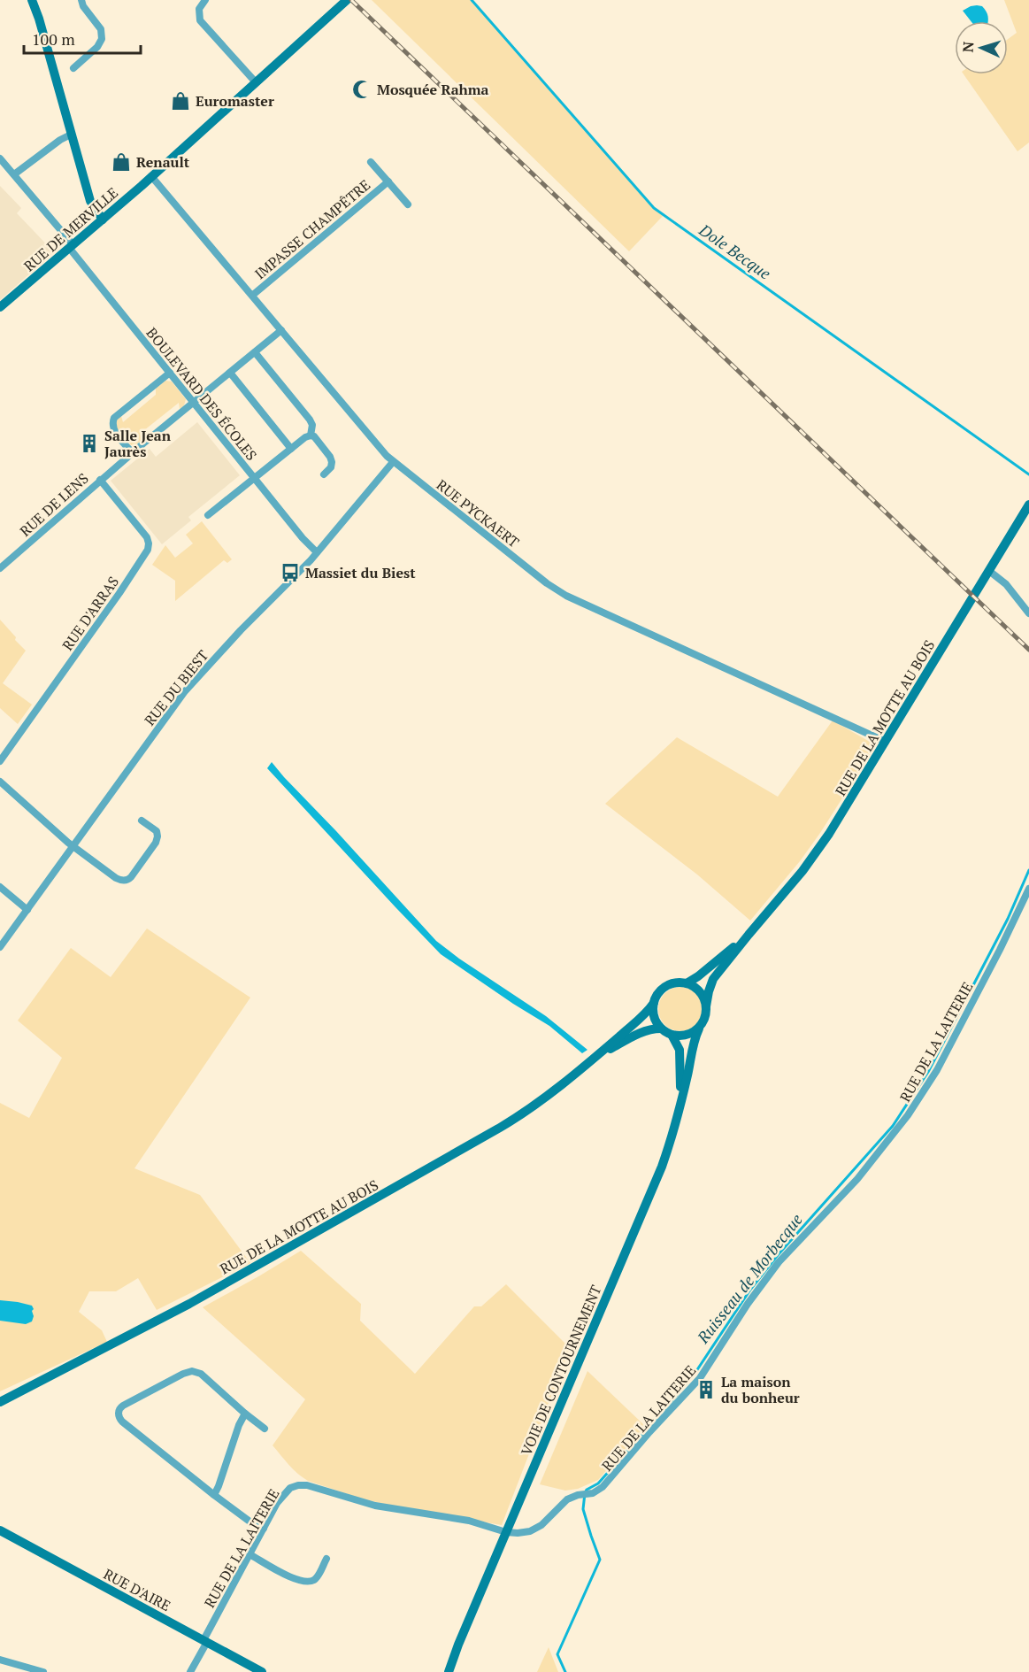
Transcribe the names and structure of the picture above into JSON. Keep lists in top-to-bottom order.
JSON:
{
  "streets": {
    "main road": [
      "RUE DE MERVILLE",
      "RUE DE LA MOTTE AU BOIS",
      "VOIE DE CONTOURNEMENT",
      "RUE D'AIRE"
    ],
    "street": [
      "IMPASSE CHAMPÊTRE",
      "BOULEVARD DES ÉCOLES",
      "RUE DE LENS",
      "RUE PYCKAERT",
      "RUE D'ARRAS",
      "RUE DU BIEST",
      "RUE DE LA LAITERIE"
    ]
  },
  "crossings": [
    ["RUE DE MERVILLE", "BOULEVARD DES ÉCOLES"],
    ["RUE DE MERVILLE", "RUE PYCKAERT"],
    ["IMPASSE CHAMPÊTRE", "RUE PYCKAERT"],
    ["BOULEVARD DES ÉCOLES", "RUE DE LENS"],
    ["BOULEVARD DES ÉCOLES", "RUE DU BIEST"],
    ["RUE DE LENS", "RUE PYCKAERT"],
    ["RUE DE LENS", "RUE D'ARRAS"],
    ["RUE PYCKAERT", "RUE DU BIEST"],
    ["RUE PYCKAERT", "RUE DE LA MOTTE AU BOIS"],
    ["RUE DE LA LAITERIE", "VOIE DE CONTOURNEMENT"],
    ["RUE DE LA LAITERIE", "RUE D'AIRE"]
  ],
  "water": ["Dole Becque", "Ruisseau de Morbecque"],
  "places": {
    "mosque": ["Mosquée Rahma"],
    "shop": ["Euromaster", "Renault"],
    "building": ["Salle Jean Jaurès", "La maison du bonheur"],
    "bus stop": ["Massiet du Biest"]
  },
  "scale_bar": "100 m",
  "north": "left"
}
